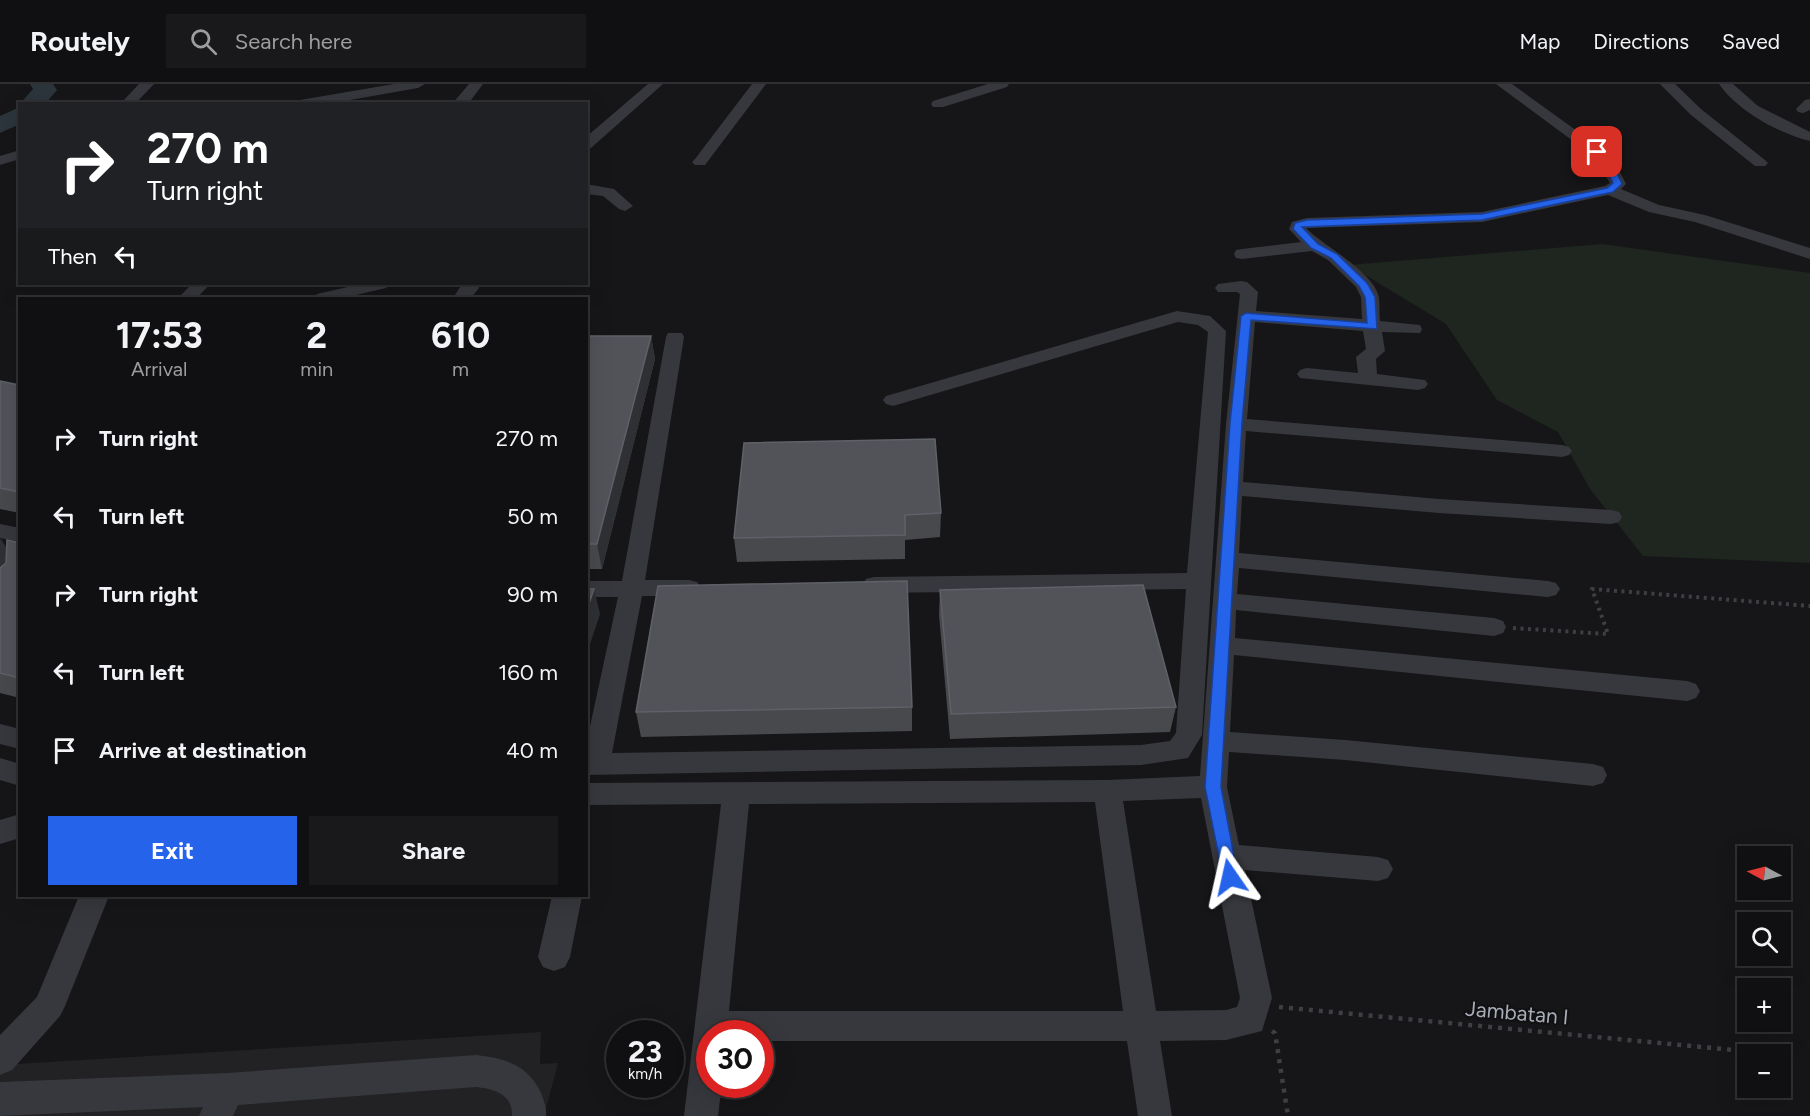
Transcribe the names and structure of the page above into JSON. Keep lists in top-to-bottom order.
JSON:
{
  "streets": {
    "path": ["Jambatan I"]
  },
  "north": "left",
  "page": {
    "header": "Routely",
    "search": "Search here",
    "nav": ["Map", "Directions", "Saved"],
    "turn": ["270 m", "Turn right"],
    "then": "Then",
    "eta": [
      "17:53",
      "Arrival",
      "2",
      "min",
      "610",
      "m"
    ],
    "list": [
      {
        "name": "Turn right",
        "value": "270 m"
      },
      {
        "name": "Turn left",
        "value": "50 m"
      },
      {
        "name": "Turn right",
        "value": "90 m"
      },
      {
        "name": "Turn left",
        "value": "160 m"
      },
      {
        "name": "Arrive at destination",
        "value": "40 m"
      }
    ],
    "buttons": ["Exit", "Share"],
    "map_buttons": ["+", "−"],
    "speed": "23 km/h",
    "limit": "30"
  }
}
